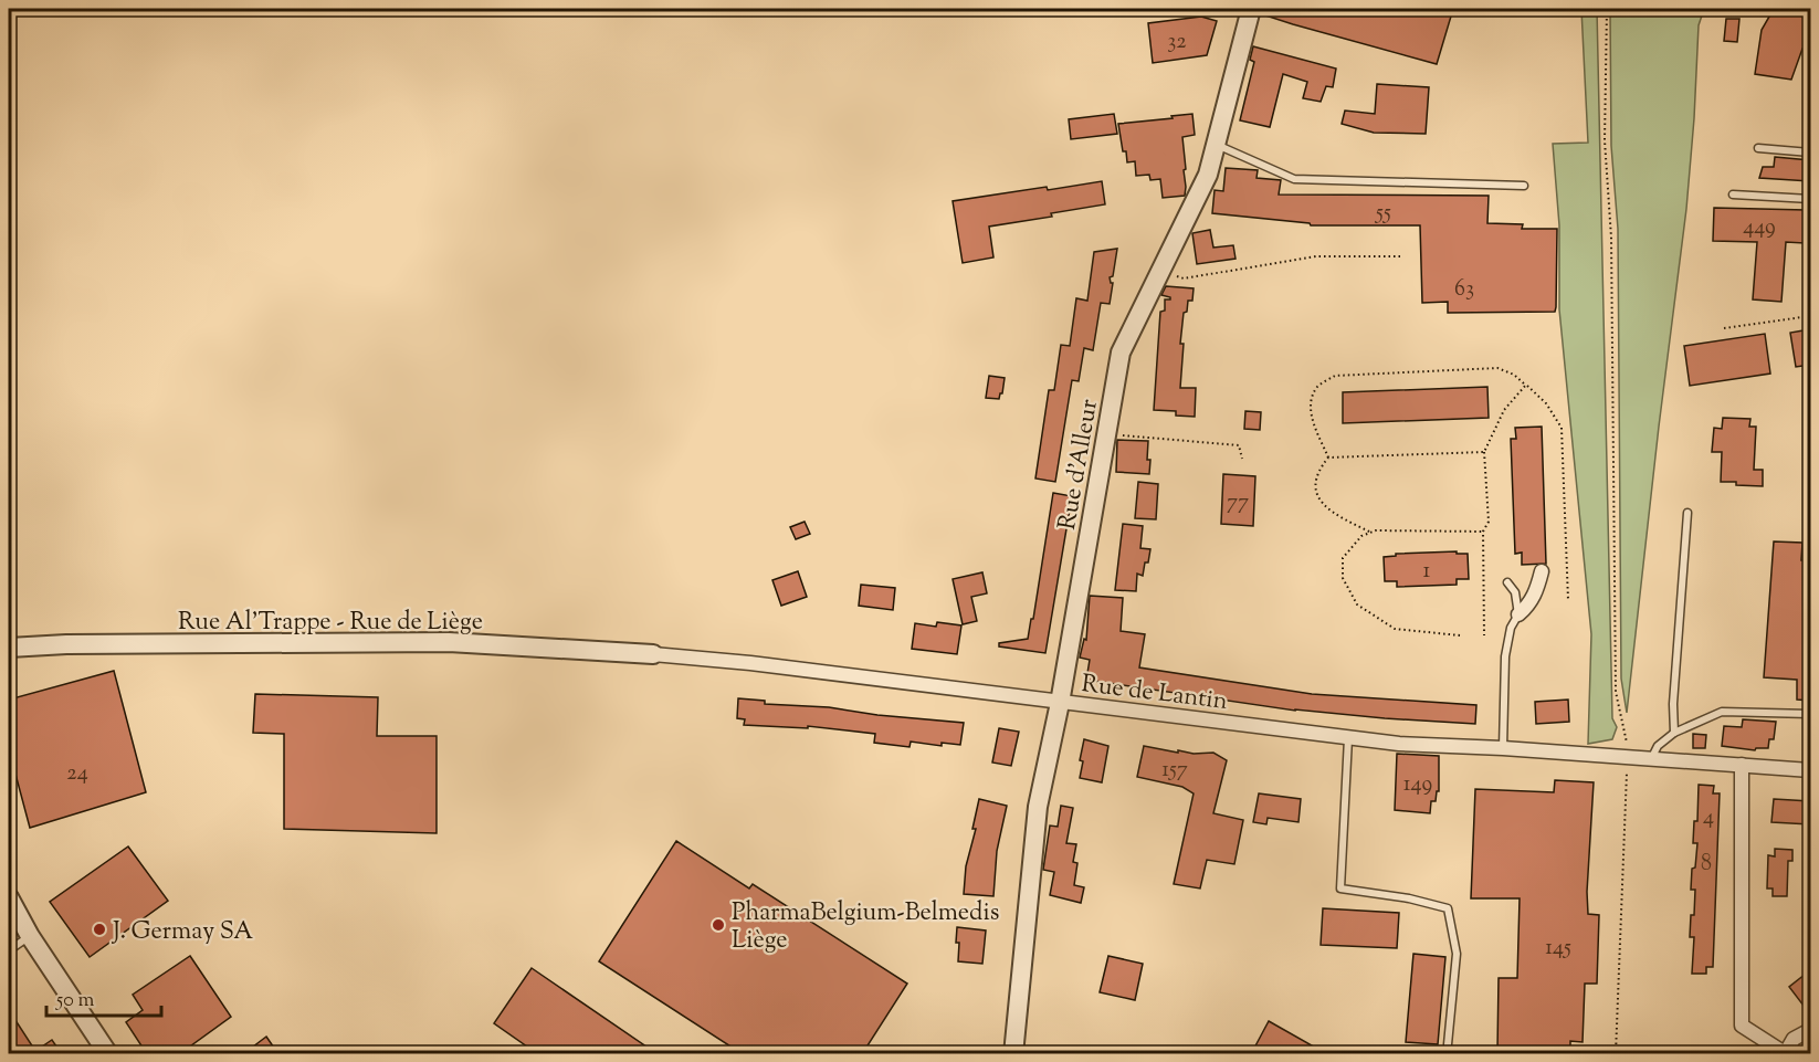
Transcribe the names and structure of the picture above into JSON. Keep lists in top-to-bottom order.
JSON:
{
  "streets": {
    "street": ["Rue d'Alleur", "Rue Al'Trappe - Rue de Liège", "Rue de Lantin"]
  },
  "crossings": [
    ["Rue d'Alleur", "Rue de Lantin"],
    ["Rue Al'Trappe - Rue de Liège", "Rue de Lantin"]
  ],
  "places": ["PharmaBelgium-Belmedis Liège", "J. Germay SA"],
  "house_numbers": [
    "32",
    "55",
    "449",
    "63",
    "77",
    "1",
    "157",
    "24",
    "149",
    "4",
    "8",
    "145"
  ],
  "scale_bar": "50 m"
}
